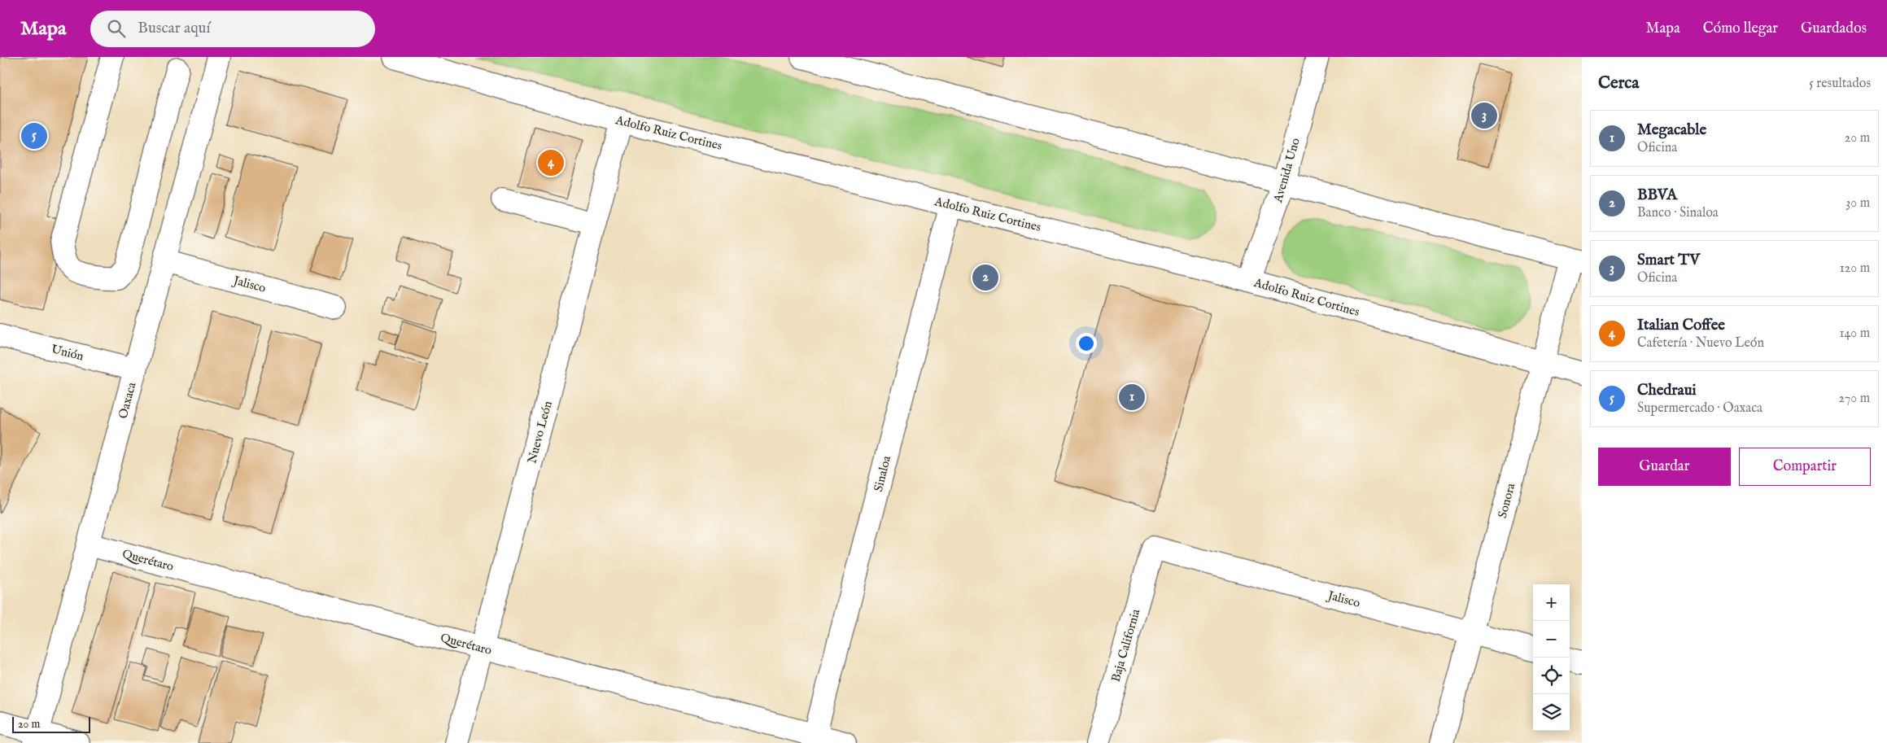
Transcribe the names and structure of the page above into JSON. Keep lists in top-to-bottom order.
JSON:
{
  "streets": {
    "street": [
      "Adolfo Ruiz Cortines",
      "Avenida Uno",
      "Jalisco",
      "Unión",
      "Oaxaca",
      "Nuevo León",
      "Sinaloa",
      "Sonora",
      "Querétaro",
      "Baja California"
    ]
  },
  "crossings": [
    ["Adolfo Ruiz Cortines", "Avenida Uno"],
    ["Adolfo Ruiz Cortines", "Nuevo León"],
    ["Adolfo Ruiz Cortines", "Sinaloa"],
    ["Adolfo Ruiz Cortines", "Sonora"],
    ["Jalisco", "Oaxaca"],
    ["Jalisco", "Sonora"],
    ["Jalisco", "Baja California"],
    ["Unión", "Oaxaca"],
    ["Oaxaca", "Querétaro"],
    ["Nuevo León", "Querétaro"],
    ["Sinaloa", "Querétaro"]
  ],
  "scale_bar": "20 m",
  "page": {
    "header": "Mapa",
    "search": "Buscar aquí",
    "nav": ["Mapa", "Cómo llegar", "Guardados"],
    "heading": ["Cerca", "5 resultados"],
    "pins": [
      "3",
      "5",
      "4",
      "2",
      "1"
    ],
    "list": [
      {
        "mark": "1",
        "name": "Megacable",
        "note": "Oficina",
        "value": "20 m"
      },
      {
        "mark": "2",
        "name": "BBVA",
        "note": "Banco · Sinaloa",
        "value": "30 m"
      },
      {
        "mark": "3",
        "name": "Smart TV",
        "note": "Oficina",
        "value": "120 m"
      },
      {
        "mark": "4",
        "name": "Italian Coffee",
        "note": "Cafetería · Nuevo León",
        "value": "140 m"
      },
      {
        "mark": "5",
        "name": "Chedraui",
        "note": "Supermercado · Oaxaca",
        "value": "270 m"
      }
    ],
    "buttons": ["Guardar", "Compartir"],
    "map_buttons": ["+", "−"],
    "scale": "20 m"
  }
}
